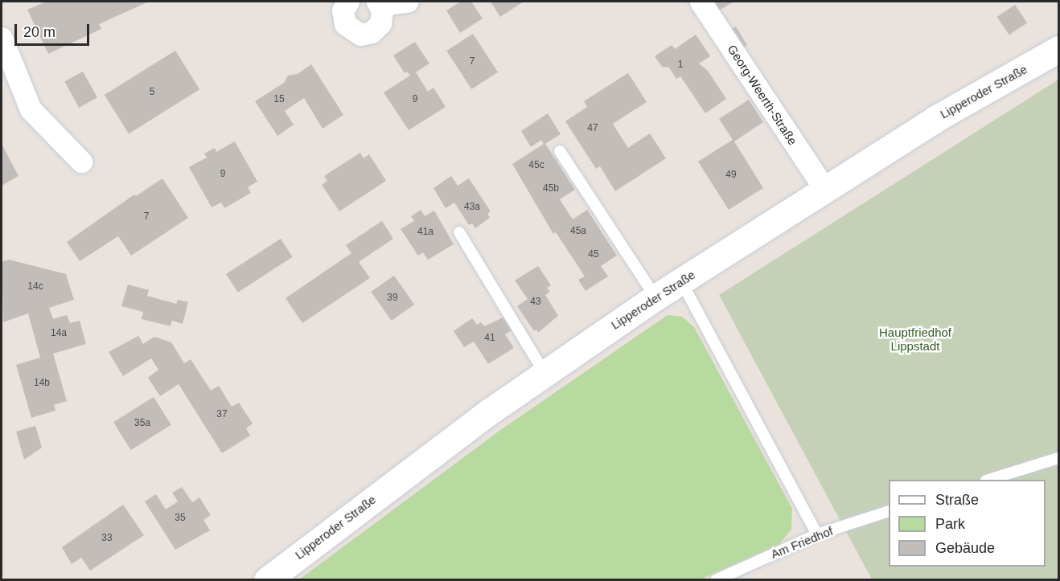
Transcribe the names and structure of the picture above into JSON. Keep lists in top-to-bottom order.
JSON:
{
  "streets": {
    "main road": ["Lipperoder Straße"],
    "street": ["Georg-Weerth-Straße"],
    "lane": ["Am Friedhof"]
  },
  "crossings": [
    ["Lipperoder Straße", "Georg-Weerth-Straße"]
  ],
  "parks": ["Hauptfriedhof Lippstadt"],
  "house_numbers": [
    "7",
    "1",
    "5",
    "15",
    "9",
    "47",
    "45c",
    "9",
    "49",
    "45b",
    "43a",
    "7",
    "45a",
    "41a",
    "45",
    "14c",
    "39",
    "43",
    "14a",
    "41",
    "14b",
    "37",
    "35a",
    "35",
    "33"
  ],
  "legend": ["Straße", "Park", "Gebäude"],
  "scale_bar": "20 m"
}
